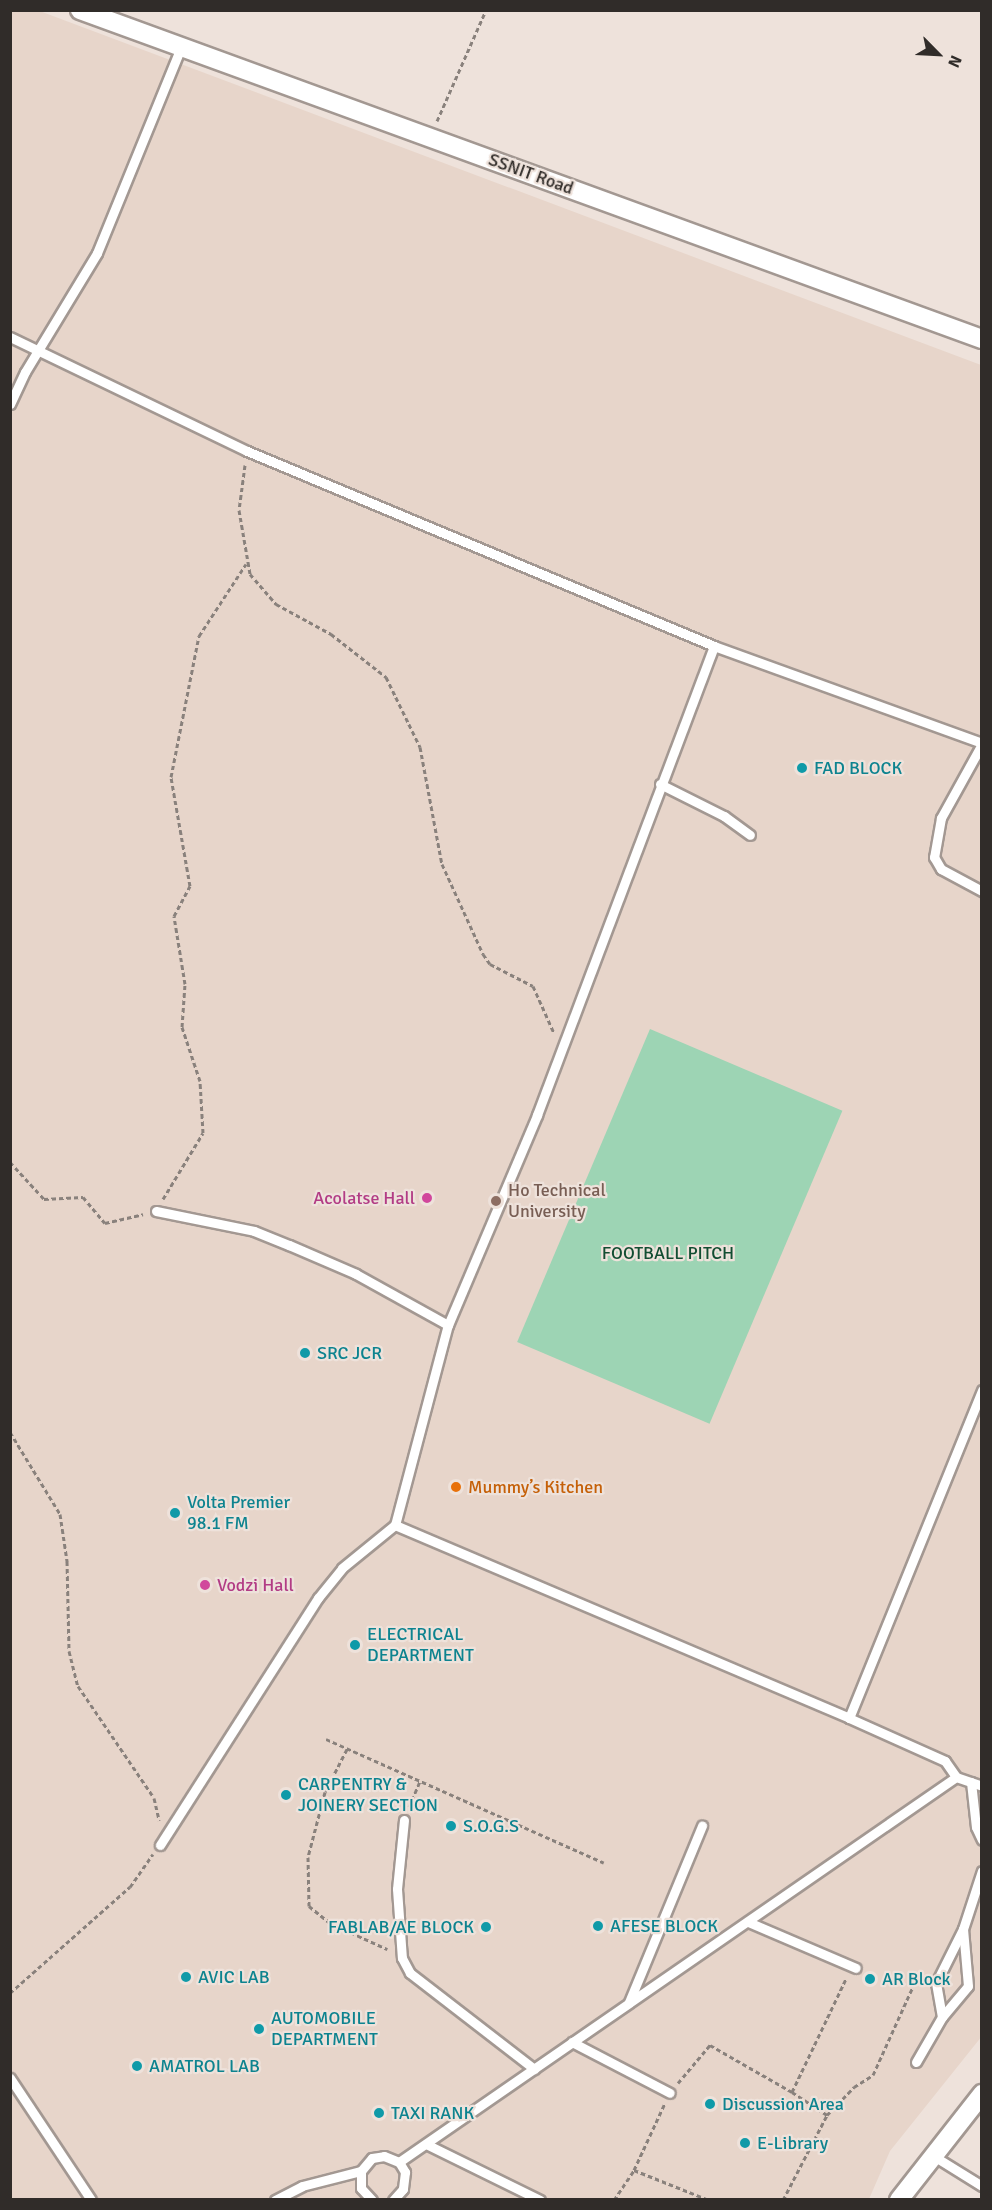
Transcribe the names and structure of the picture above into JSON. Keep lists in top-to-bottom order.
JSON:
{
  "streets": {
    "street": ["SSNIT Road"]
  },
  "parks": ["FOOTBALL PITCH"],
  "places": [
    "FAD BLOCK",
    "Acolatse Hall",
    "Ho Technical University",
    "SRC JCR",
    "Mummy’s Kitchen",
    "Volta Premier 98.1 FM",
    "Vodzi Hall",
    "ELECTRICAL DEPARTMENT",
    "CARPENTRY & JOINERY SECTION",
    "S.O.G.S",
    "AFESE BLOCK",
    "FABLAB/AE BLOCK",
    "AVIC LAB",
    "AR Block",
    "AUTOMOBILE DEPARTMENT",
    "AMATROL LAB",
    "Discussion Area",
    "TAXI RANK",
    "E-Library"
  ],
  "north": "bottom right"
}
